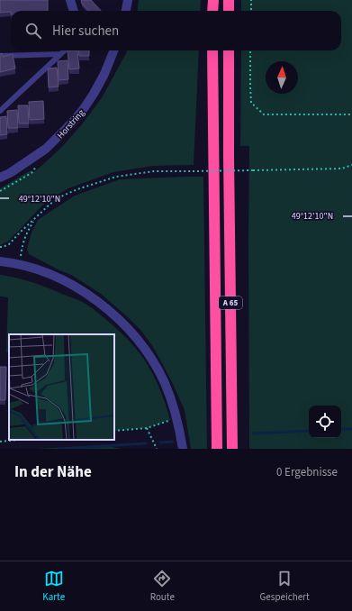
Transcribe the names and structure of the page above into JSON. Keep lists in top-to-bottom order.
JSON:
{
  "streets": {
    "highway": ["A 65"],
    "street": ["Horstring"]
  },
  "north": "top",
  "page": {
    "search": "Hier suchen",
    "heading": ["In der Nähe", "0 Ergebnisse"],
    "nav": ["Karte", "Route", "Gespeichert"]
  },
  "coordinates": ["49°12'10\"N"]
}
